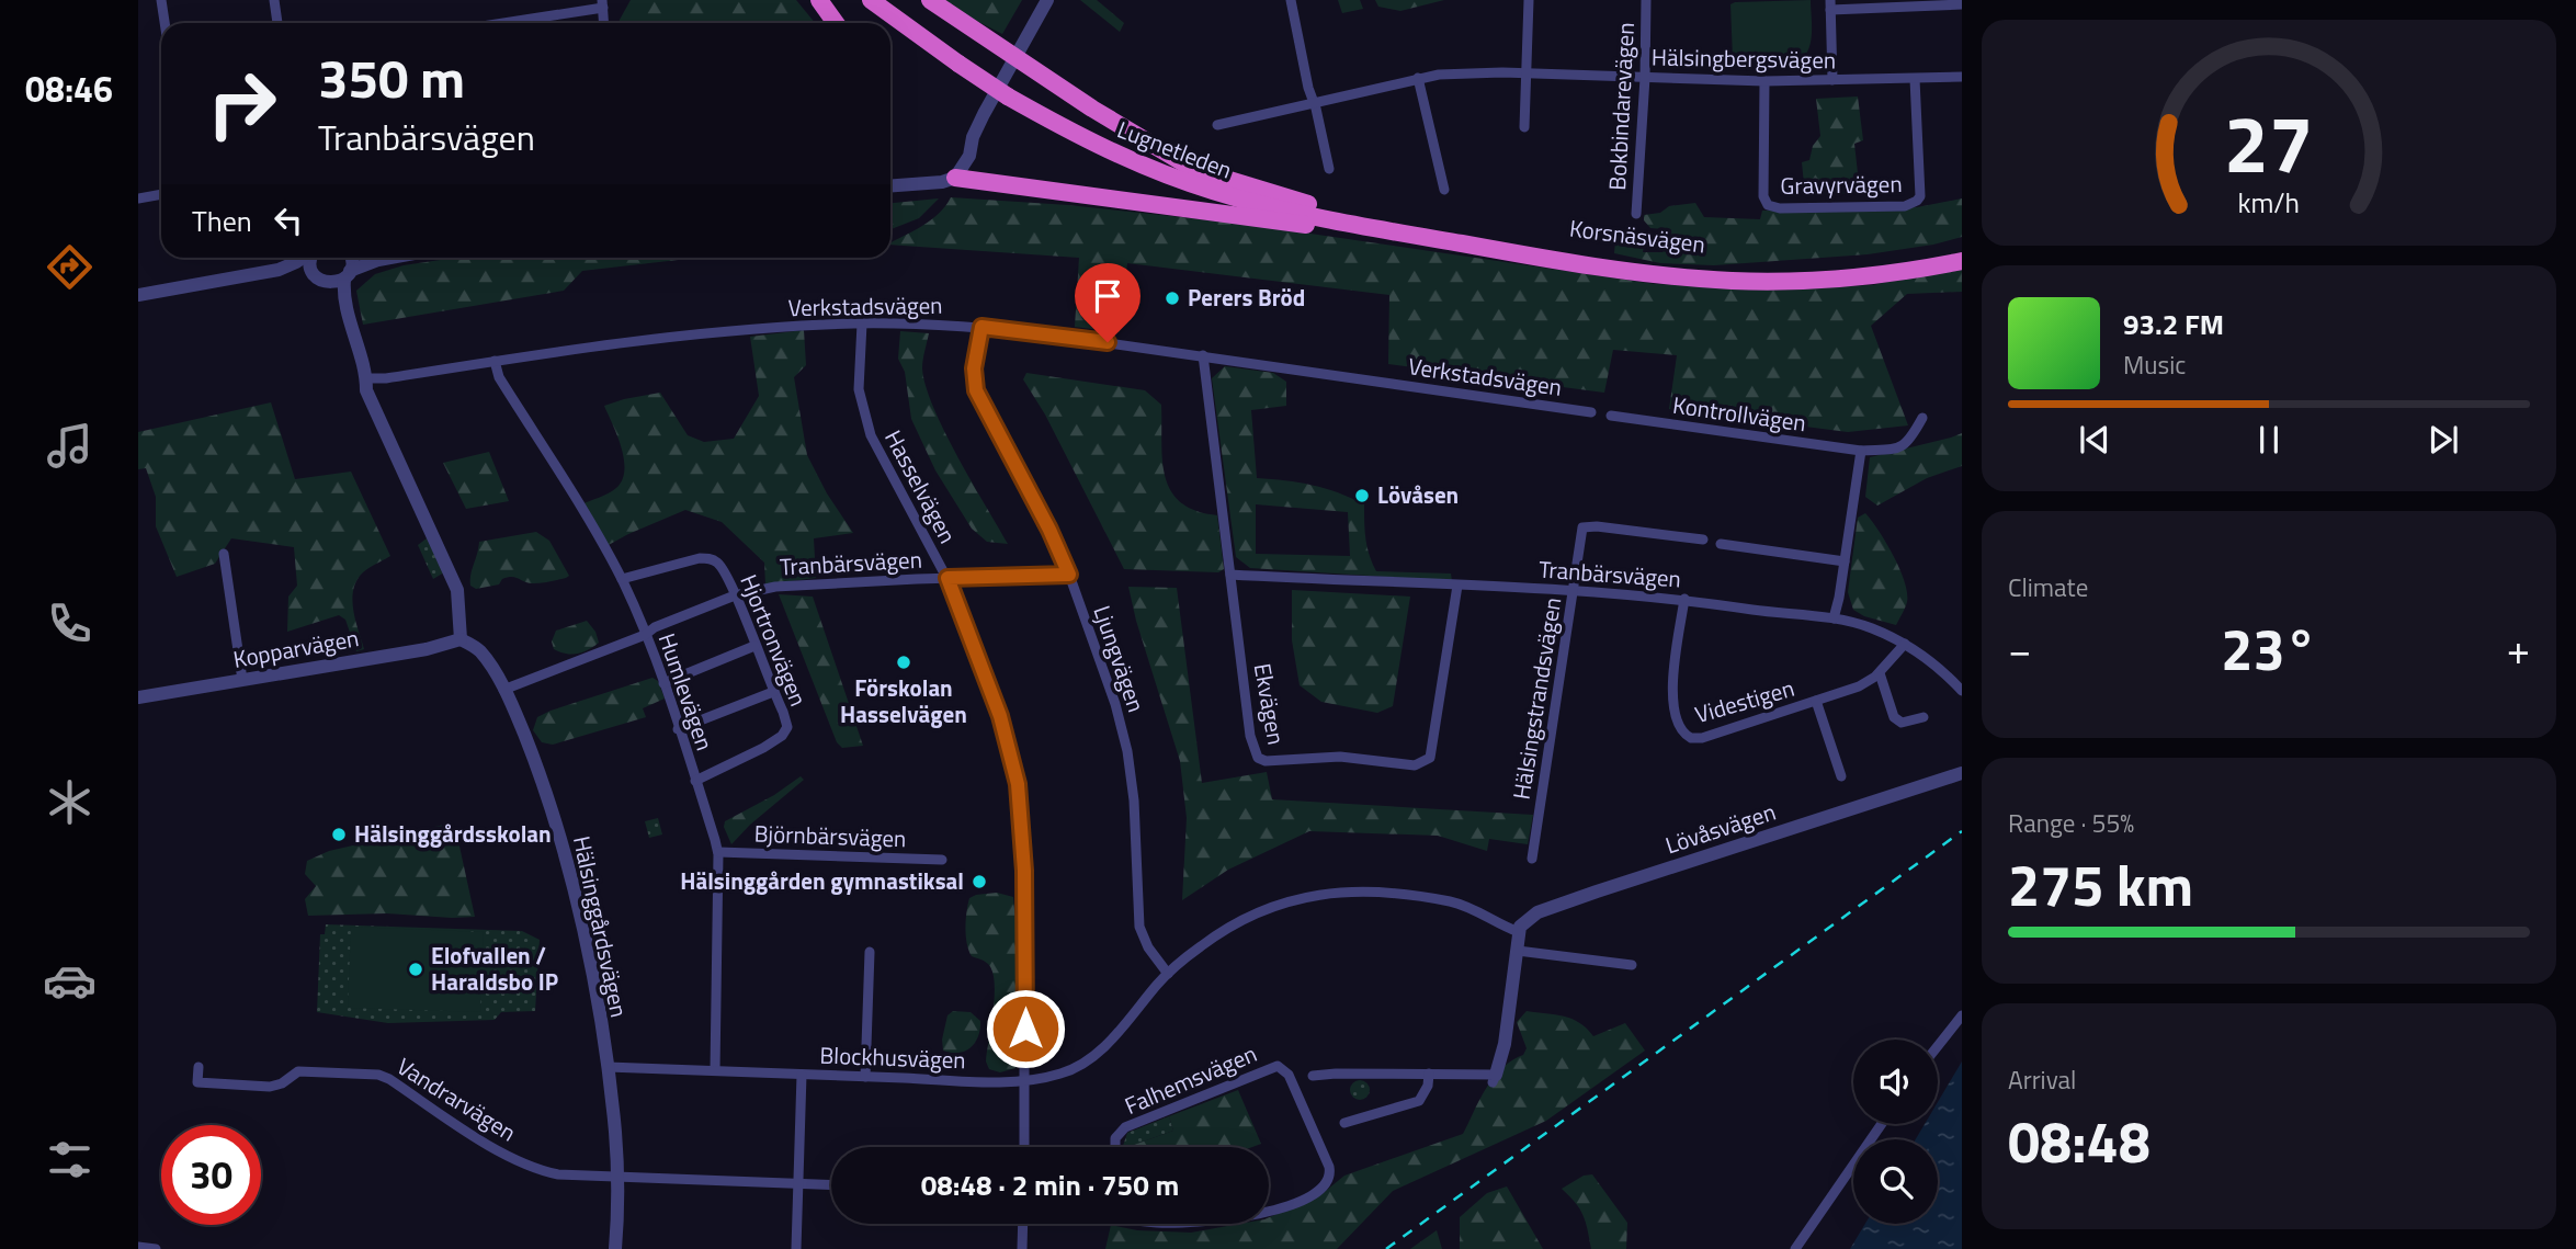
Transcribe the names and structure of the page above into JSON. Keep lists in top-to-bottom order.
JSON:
{
  "streets": {
    "highway": ["Lugnetleden", "Korsnäsvägen"],
    "street": [
      "Hälsingbergsvägen",
      "Bokbindarevägen",
      "Gravyrvägen",
      "Verkstadsvägen",
      "Kontrollvägen",
      "Hasselvägen",
      "Tranbärsvägen",
      "Hjortronvägen",
      "Kopparvägen",
      "Ljungvägen",
      "Humlevägen",
      "Hälsingstrandsvägen",
      "Videstigen",
      "Ekvägen",
      "Lövåsvägen",
      "Björnbärsvägen",
      "Hälsinggårdsvägen",
      "Blockhusvägen",
      "Falhemsvägen",
      "Vandrarvägen"
    ]
  },
  "crossings": [
    ["Hälsingbergsvägen", "Bokbindarevägen"],
    ["Hälsingbergsvägen", "Gravyrvägen"],
    ["Lugnetleden", "Korsnäsvägen"],
    ["Verkstadsvägen", "Hasselvägen"],
    ["Verkstadsvägen", "Ljungvägen"],
    ["Verkstadsvägen", "Humlevägen"],
    ["Verkstadsvägen", "Ekvägen"],
    ["Hasselvägen", "Tranbärsvägen"],
    ["Hasselvägen", "Blockhusvägen"],
    ["Tranbärsvägen", "Hjortronvägen"],
    ["Tranbärsvägen", "Ljungvägen"],
    ["Tranbärsvägen", "Humlevägen"],
    ["Tranbärsvägen", "Hälsingstrandsvägen"],
    ["Tranbärsvägen", "Videstigen"],
    ["Tranbärsvägen", "Ekvägen"],
    ["Tranbärsvägen", "Hälsinggårdsvägen"],
    ["Hjortronvägen", "Humlevägen"],
    ["Kopparvägen", "Hälsinggårdsvägen"],
    ["Ljungvägen", "Blockhusvägen"],
    ["Humlevägen", "Björnbärsvägen"],
    ["Humlevägen", "Blockhusvägen"],
    ["Lövåsvägen", "Blockhusvägen"],
    ["Hälsinggårdsvägen", "Blockhusvägen"],
    ["Hälsinggårdsvägen", "Vandrarvägen"]
  ],
  "places": [
    "Perers Bröd",
    "Lövåsen",
    "Förskolan Hasselvägen",
    "Hälsinggårdsskolan",
    "Hälsinggården gymnastiksal",
    "Elofvallen / Haraldsbo IP"
  ],
  "page": {
    "tabs": "08:46",
    "turn": ["350 m", "Tranbärsvägen"],
    "then": "Then",
    "song": ["93.2 FM", "Music"],
    "tile": [
      "Climate",
      ["Range · 55%", "275 km"],
      ["Arrival", "08:48"]
    ],
    "heat": ["−", "23°", "+"],
    "limit": "30",
    "trip": "08:48 · 2 min · 750 m",
    "gauge": ["27", "km/h"]
  }
}
